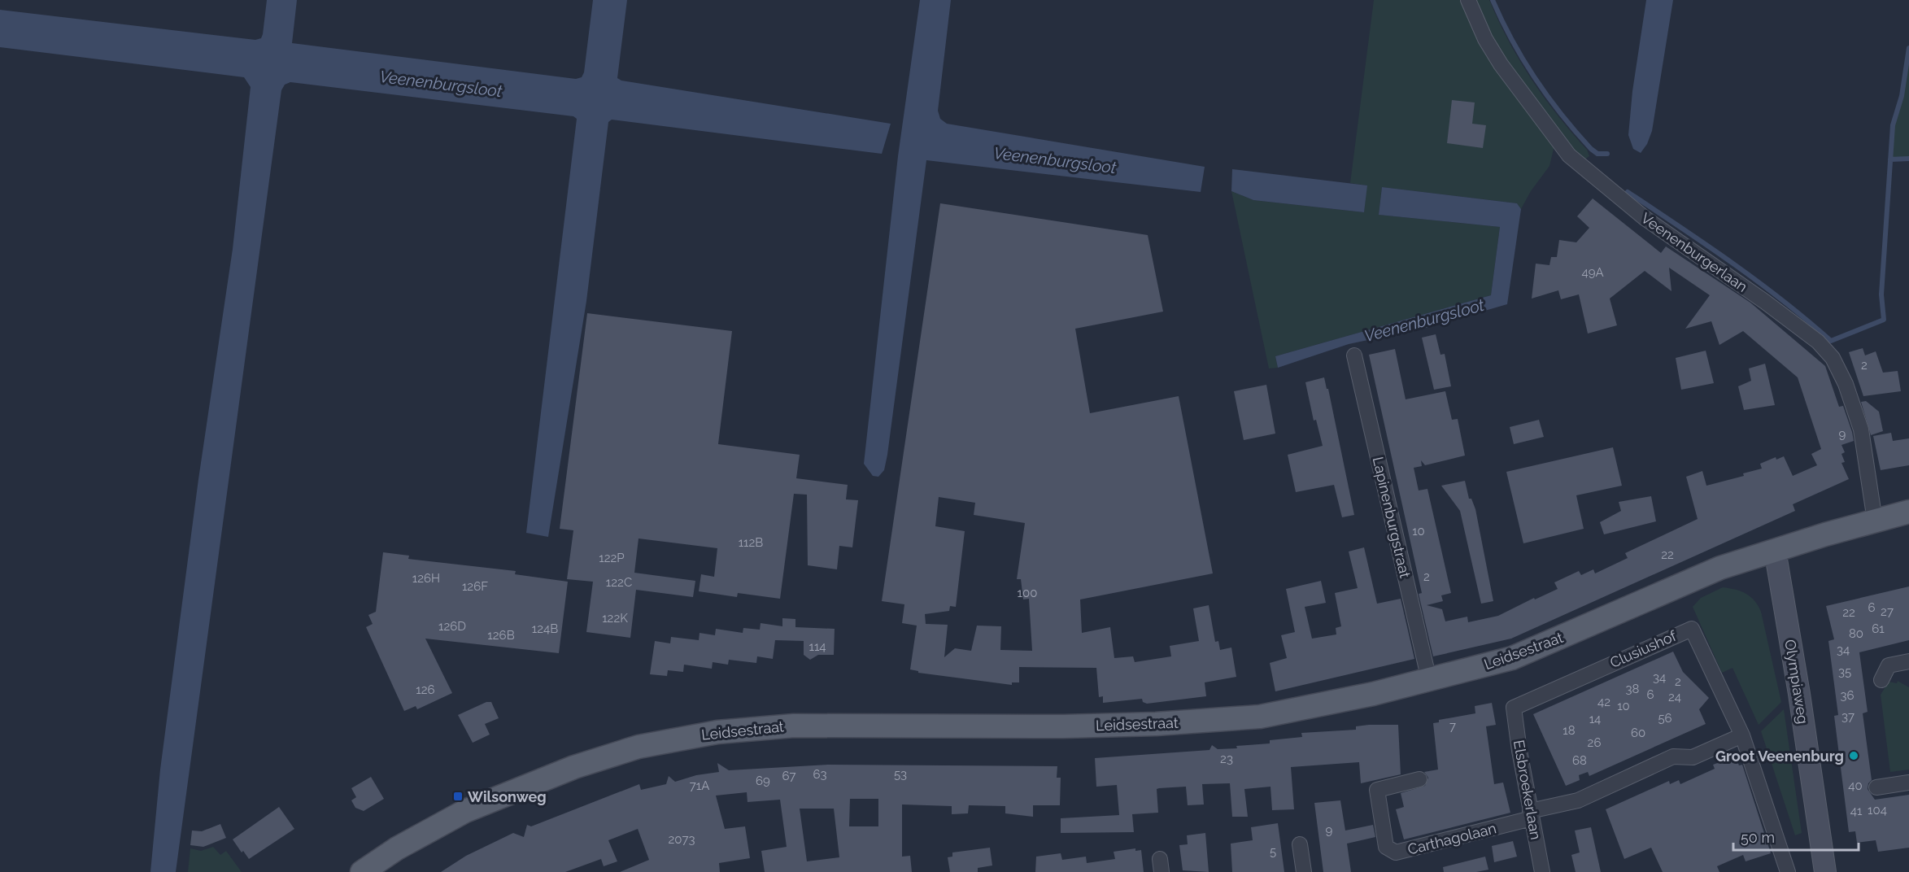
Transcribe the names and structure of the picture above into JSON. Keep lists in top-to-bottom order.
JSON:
{
  "streets": {
    "main road": ["Leidsestraat", "Olympiaweg"],
    "street": [
      "Veenenburgerlaan",
      "Lapinenburgstraat",
      "Clusiushof",
      "Elsbroekerlaan",
      "Carthagolaan"
    ]
  },
  "crossings": [
    ["Veenenburgerlaan", "Leidsestraat"],
    ["Lapinenburgstraat", "Leidsestraat"],
    ["Clusiushof", "Elsbroekerlaan"],
    ["Leidsestraat", "Olympiaweg"],
    ["Elsbroekerlaan", "Carthagolaan"]
  ],
  "water": ["Veenenburgsloot"],
  "places": {
    "other": ["Groot Veenenburg"],
    "transit": ["Wilsonweg"]
  },
  "house_numbers": [
    "49A",
    "2",
    "9",
    "10",
    "112B",
    "22",
    "122P",
    "2",
    "126H",
    "122C",
    "126F",
    "100",
    "6",
    "27",
    "22",
    "122K",
    "126D",
    "124B",
    "61",
    "80",
    "126B",
    "114",
    "34",
    "35",
    "34",
    "2",
    "38",
    "126",
    "6",
    "36",
    "24",
    "42",
    "10",
    "37",
    "56",
    "14",
    "7",
    "18",
    "60",
    "26",
    "23",
    "68",
    "63",
    "53",
    "67",
    "69",
    "71A",
    "40",
    "104",
    "41",
    "9",
    "2073",
    "5"
  ],
  "scale_bar": "50 m"
}
